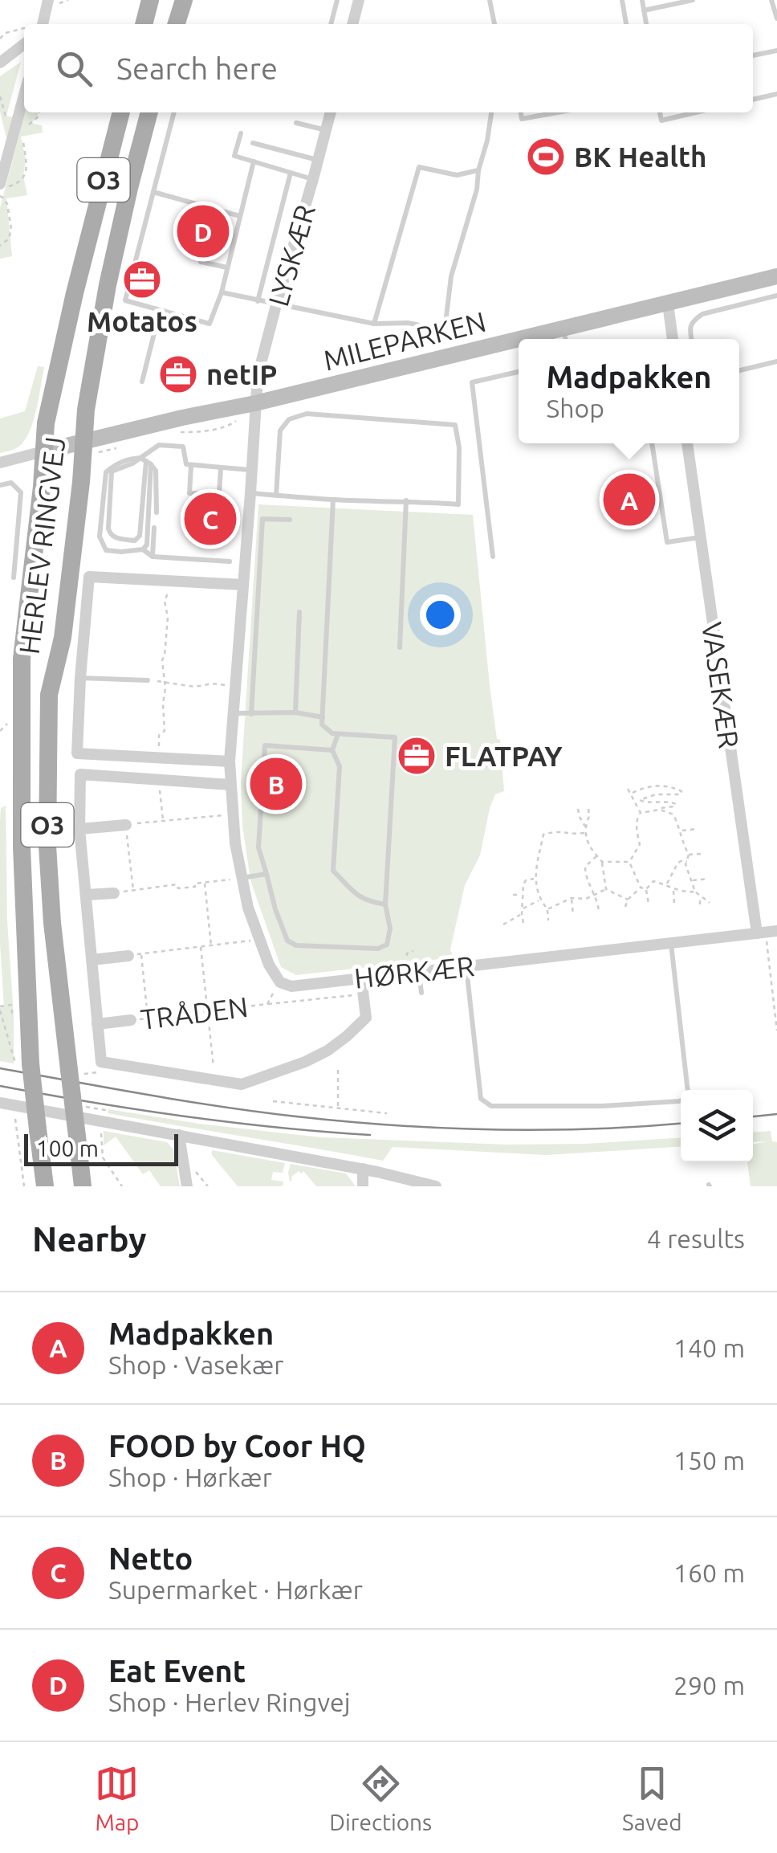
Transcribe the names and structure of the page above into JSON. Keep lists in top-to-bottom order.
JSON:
{
  "streets": {
    "main road": ["O3", "HERLEV RINGVEJ"],
    "street": [
      "LYSKÆR",
      "MILEPARKEN",
      "VASEKÆR",
      "HØRKÆR",
      "TRÅDEN"
    ]
  },
  "crossings": [
    ["LYSKÆR", "MILEPARKEN"],
    ["MILEPARKEN", "HERLEV RINGVEJ"],
    ["VASEKÆR", "HØRKÆR"],
    ["HØRKÆR", "TRÅDEN"]
  ],
  "places": {
    "sports": ["BK Health"],
    "office": ["Motatos", "netIP", "FLATPAY"]
  },
  "scale_bar": "100 m",
  "page": {
    "search": "Search here",
    "pins": [
      "D",
      "A",
      "C",
      "B"
    ],
    "popup": ["Madpakken", "Shop"],
    "scale": "100 m",
    "heading": ["Nearby", "4 results"],
    "list": [
      {
        "mark": "A",
        "name": "Madpakken",
        "note": "Shop · Vasekær",
        "value": "140 m"
      },
      {
        "mark": "B",
        "name": "FOOD by Coor HQ",
        "note": "Shop · Hørkær",
        "value": "150 m"
      },
      {
        "mark": "C",
        "name": "Netto",
        "note": "Supermarket · Hørkær",
        "value": "160 m"
      },
      {
        "mark": "D",
        "name": "Eat Event",
        "note": "Shop · Herlev Ringvej",
        "value": "290 m"
      }
    ],
    "nav": ["Map", "Directions", "Saved"]
  }
}
